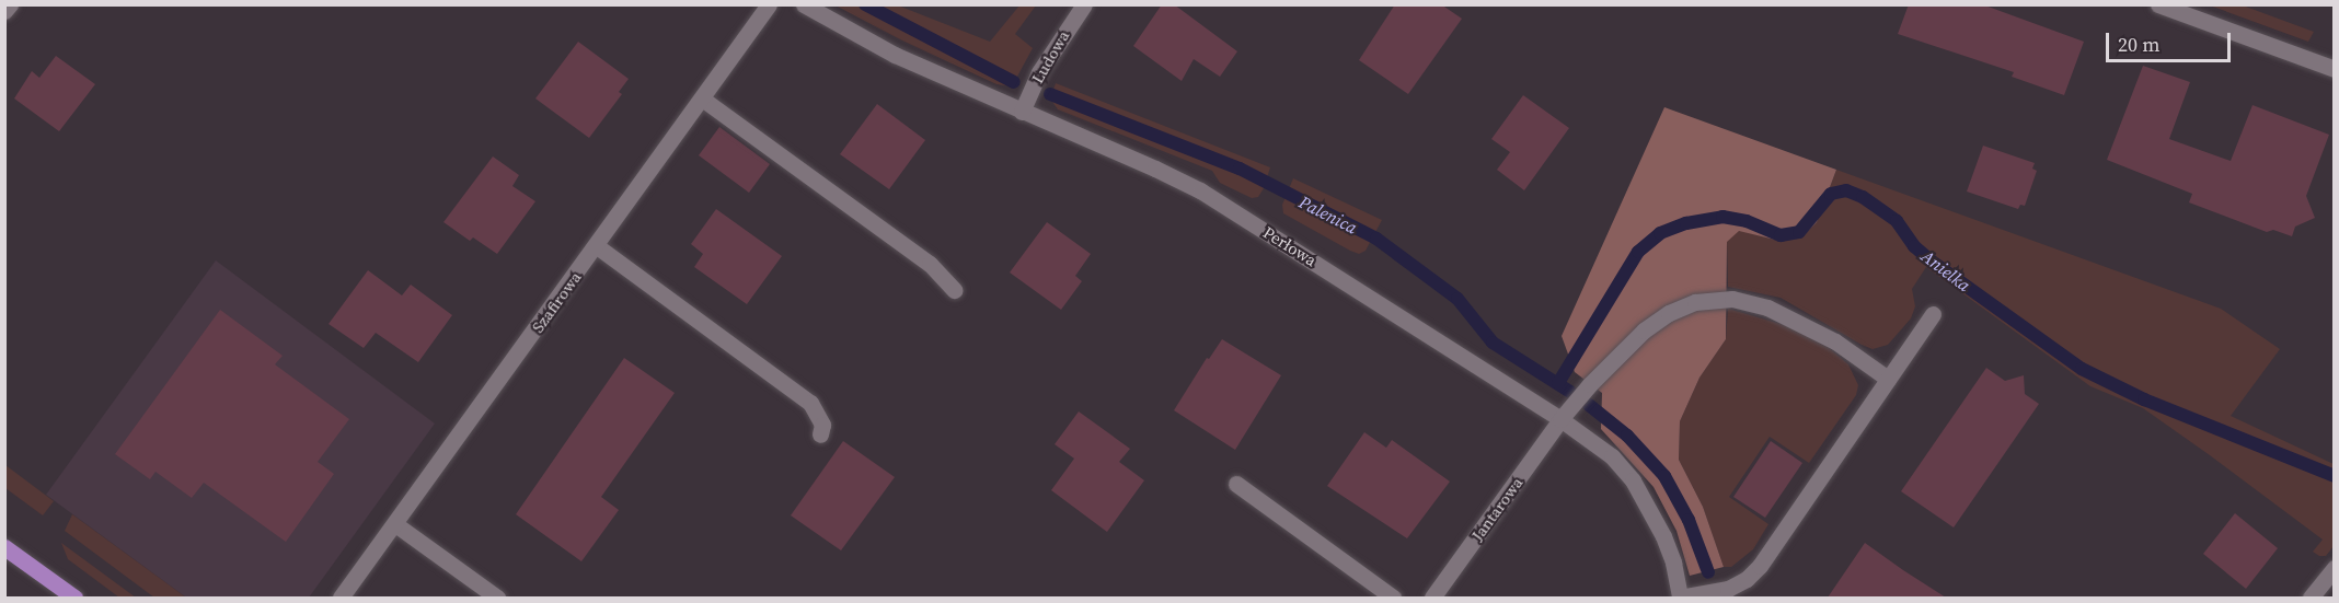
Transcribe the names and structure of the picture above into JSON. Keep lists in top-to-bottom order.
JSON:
{
  "streets": {
    "street": [
      "Ludowa",
      "Perłowa",
      "Szafirowa",
      "Jantarowa"
    ]
  },
  "crossings": [
    ["Ludowa", "Perłowa"],
    ["Perłowa", "Jantarowa"]
  ],
  "water": ["Palenica", "Anielka"],
  "scale_bar": "20 m"
}
